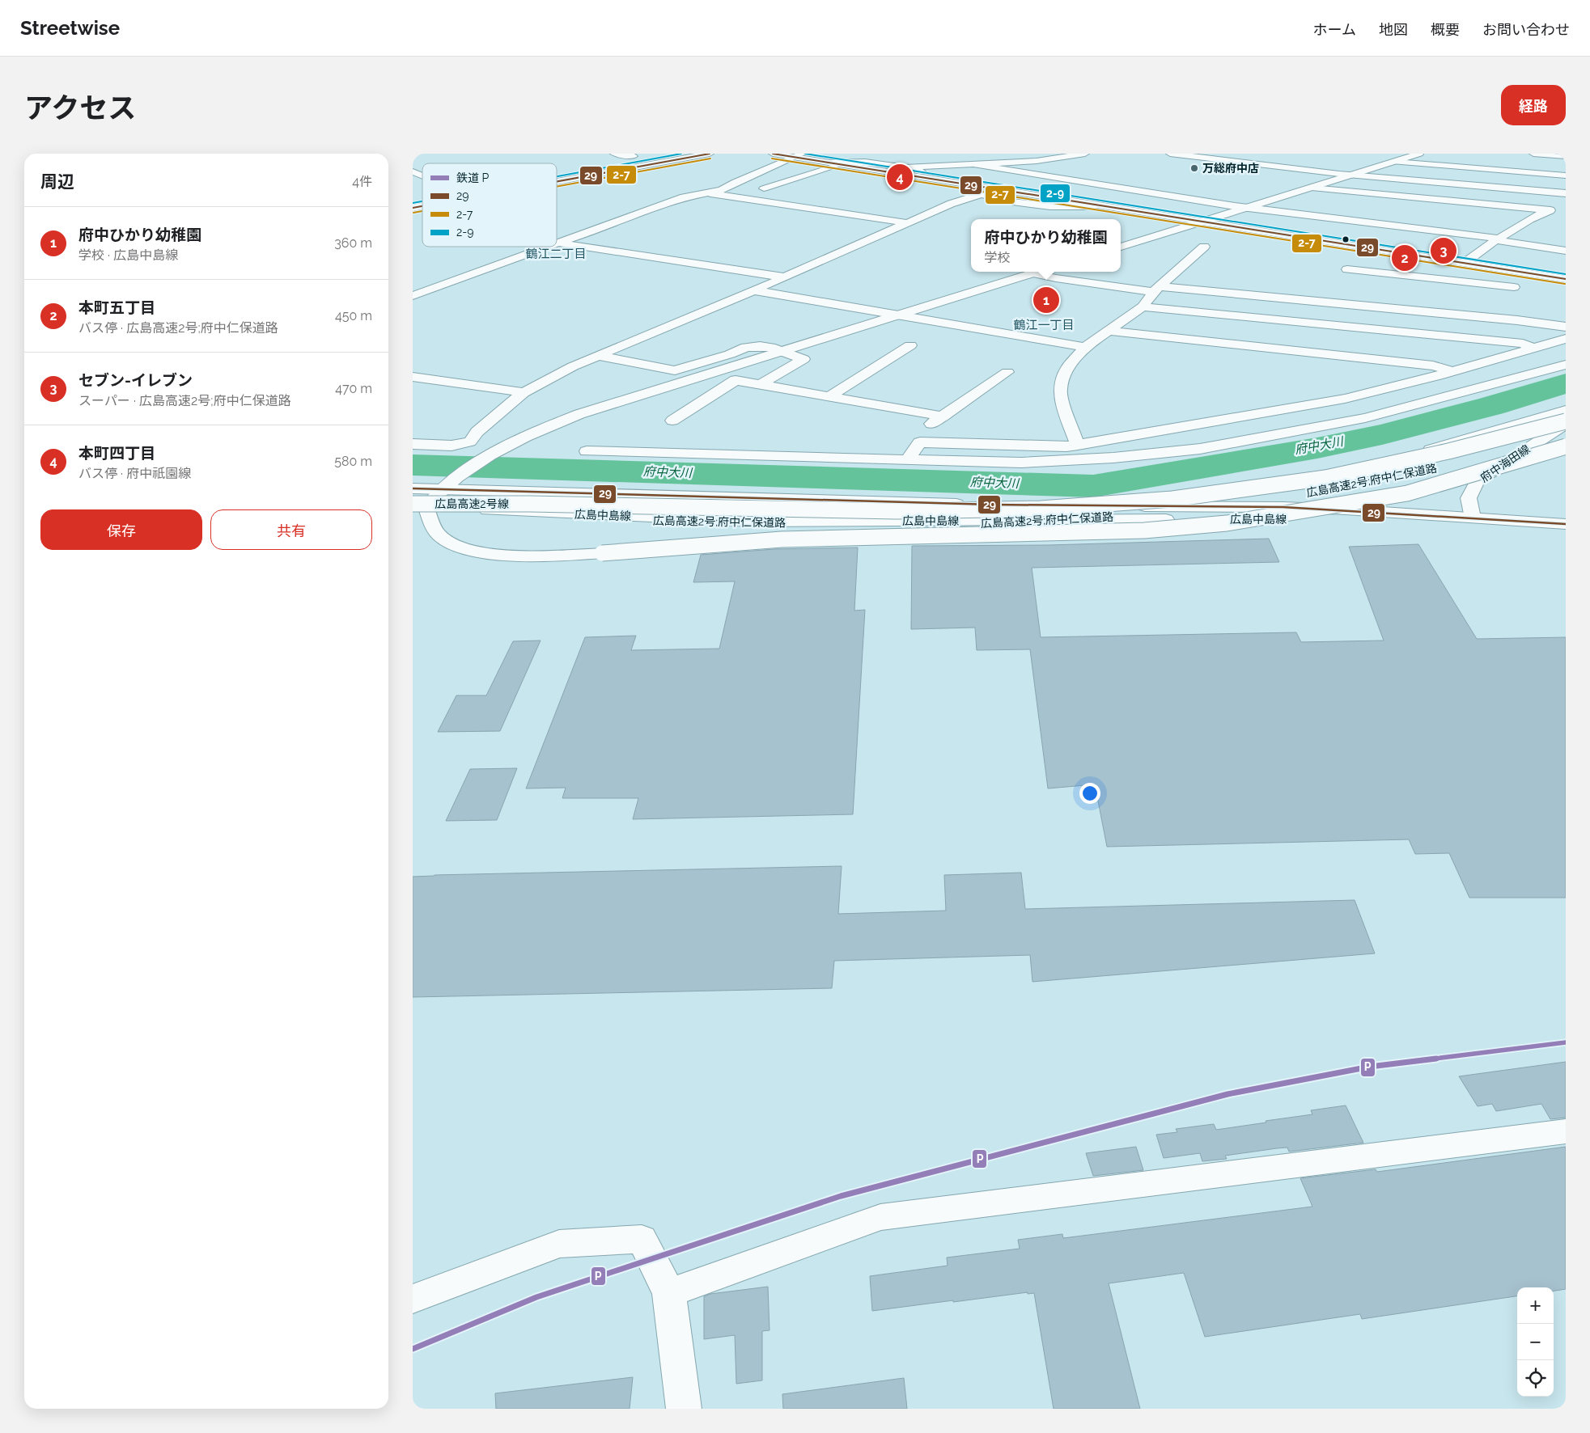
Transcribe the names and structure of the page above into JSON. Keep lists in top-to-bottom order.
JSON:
{
  "streets": {
    "main road": [
      "府中海田線",
      "広島高速2号;府中仁保道路",
      "広島高速2号線",
      "広島中島線"
    ]
  },
  "crossings": [
    ["府中海田線", "広島高速2号;府中仁保道路"],
    ["府中海田線", "広島中島線"],
    ["広島高速2号;府中仁保道路", "広島高速2号線"],
    ["広島高速2号線", "広島中島線"]
  ],
  "districts": ["鶴江二丁目", "鶴江一丁目"],
  "water": ["府中大川"],
  "places": ["万総府中店"],
  "lines": [
    "transit line 29",
    "transit line 2-9",
    "transit line 2-7",
    "rail line P"
  ],
  "legend": [
    "鉄道 P",
    "29",
    "2-7",
    "2-9"
  ],
  "page": {
    "header": "Streetwise",
    "nav": [
      "ホーム",
      "地図",
      "概要",
      "お問い合わせ"
    ],
    "title": "アクセス",
    "buttons": [
      "経路",
      ["保存", "共有"]
    ],
    "heading": ["周辺", "4件"],
    "pins": [
      "4",
      "3",
      "2",
      "1"
    ],
    "list": [
      {
        "mark": "1",
        "name": "府中ひかり幼稚園",
        "note": "学校 · 広島中島線",
        "value": "360 m"
      },
      {
        "mark": "2",
        "name": "本町五丁目",
        "note": "バス停 · 広島高速2号;府中仁保道路",
        "value": "450 m"
      },
      {
        "mark": "3",
        "name": "セブン-イレブン",
        "note": "スーパー · 広島高速2号;府中仁保道路",
        "value": "470 m"
      },
      {
        "mark": "4",
        "name": "本町四丁目",
        "note": "バス停 · 府中祇園線",
        "value": "580 m"
      }
    ],
    "popup": ["府中ひかり幼稚園", "学校"],
    "map_buttons": ["+", "−"]
  }
}
